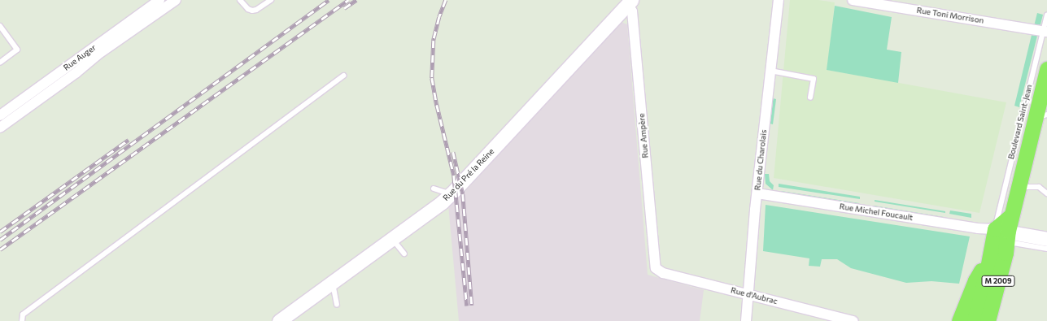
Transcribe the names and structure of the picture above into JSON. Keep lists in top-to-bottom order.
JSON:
{
  "streets": {
    "main road": ["Boulevard Saint-Jean", "Rue du Pré la Reine", "M 2009"],
    "street": [
      "Rue Toni Morrison",
      "Rue Auger",
      "Rue Ampère",
      "Rue du Charolais",
      "Rue Michel Foucault",
      "Rue d'Aubrac"
    ]
  },
  "crossings": [
    ["Rue Toni Morrison", "Boulevard Saint-Jean"],
    ["Boulevard Saint-Jean", "Rue Michel Foucault"],
    ["Rue Ampère", "Rue du Pré la Reine"],
    ["Rue Ampère", "Rue d'Aubrac"],
    ["Rue du Charolais", "Rue Michel Foucault"],
    ["Rue du Charolais", "Rue d'Aubrac"]
  ]
}
